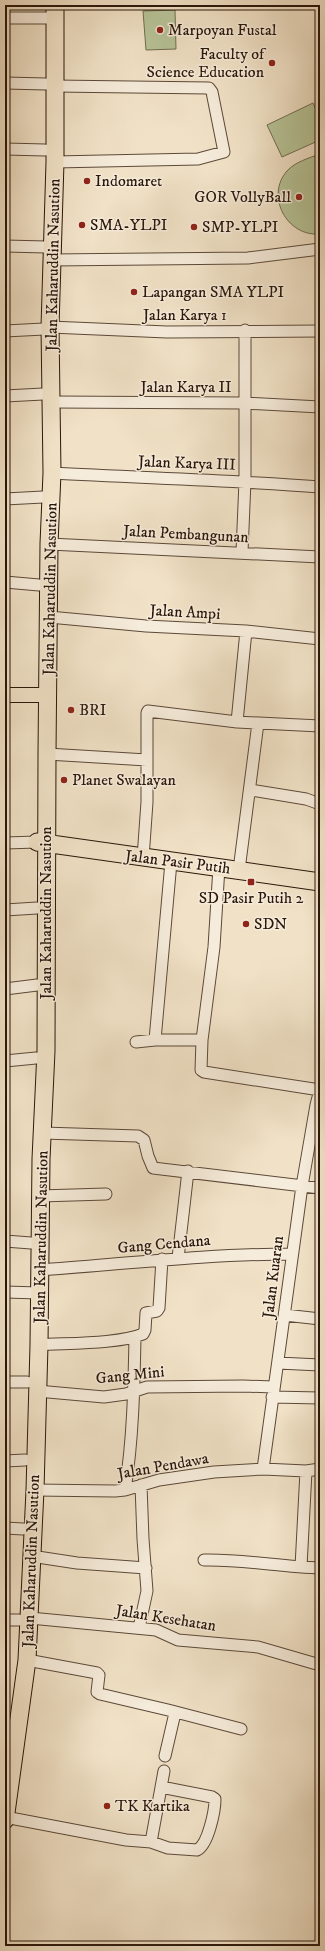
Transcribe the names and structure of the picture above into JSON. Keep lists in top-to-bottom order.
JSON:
{
  "streets": {
    "highway": ["Jalan Kaharuddin Nasution", "Jalan Pasir Putih"],
    "street": [
      "Jalan Karya 1",
      "Jalan Karya II",
      "Jalan Karya III",
      "Jalan Pembangunan",
      "Jalan Ampi",
      "Gang Cendana",
      "Jalan Kuaran",
      "Gang Mini",
      "Jalan Pendawa",
      "Jalan Kesehatan"
    ]
  },
  "crossings": [
    ["Jalan Kaharuddin Nasution", "Jalan Karya 1"],
    ["Jalan Kaharuddin Nasution", "Jalan Karya II"],
    ["Jalan Kaharuddin Nasution", "Jalan Karya III"],
    ["Jalan Kaharuddin Nasution", "Jalan Pembangunan"],
    ["Jalan Kaharuddin Nasution", "Jalan Ampi"],
    ["Jalan Kaharuddin Nasution", "Jalan Pasir Putih"],
    ["Jalan Kaharuddin Nasution", "Gang Cendana"],
    ["Jalan Kaharuddin Nasution", "Gang Mini"],
    ["Jalan Kaharuddin Nasution", "Jalan Pendawa"],
    ["Jalan Kaharuddin Nasution", "Jalan Kesehatan"],
    ["Gang Cendana", "Jalan Kuaran"],
    ["Jalan Kuaran", "Gang Mini"],
    ["Jalan Kuaran", "Jalan Pendawa"]
  ],
  "places": {
    "other": [
      "Marpoyan Fustal",
      "Faculty of Science Education",
      "Indomaret",
      "GOR VollyBall",
      "SMA-YLPI",
      "SMP-YLPI",
      "Lapangan SMA YLPI",
      "BRI",
      "Planet Swalayan",
      "SDN",
      "TK Kartika"
    ],
    "transit": ["SD Pasir Putih 2"]
  }
}
